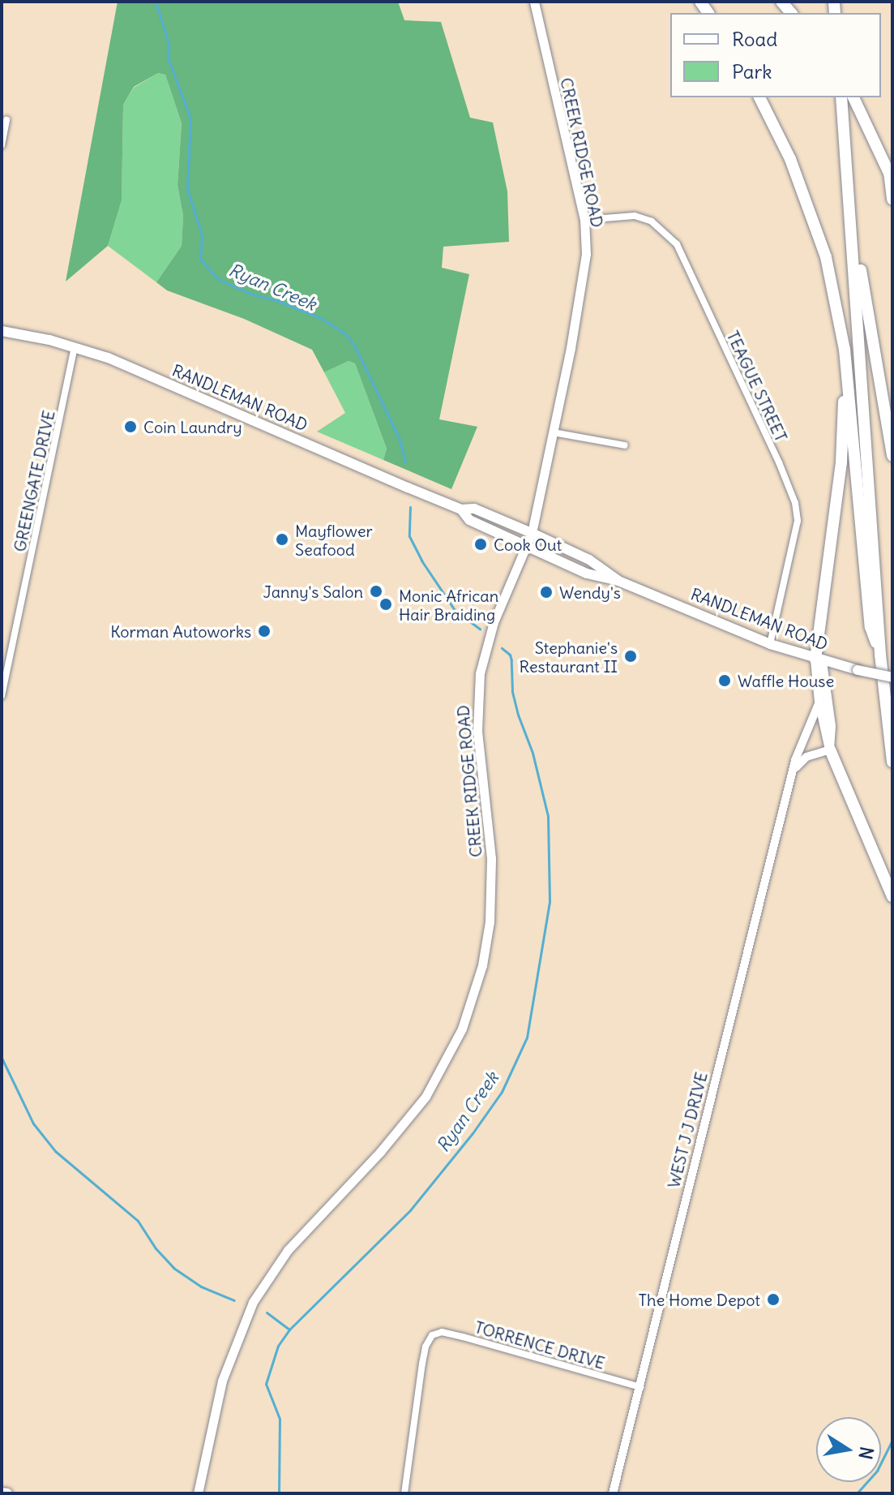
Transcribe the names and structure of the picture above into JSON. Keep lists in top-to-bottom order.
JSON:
{
  "streets": {
    "main road": ["CREEK RIDGE ROAD", "RANDLEMAN ROAD", "WEST J J DRIVE"],
    "street": ["TEAGUE STREET", "GREENGATE DRIVE", "TORRENCE DRIVE"]
  },
  "crossings": [
    ["CREEK RIDGE ROAD", "TEAGUE STREET"],
    ["CREEK RIDGE ROAD", "RANDLEMAN ROAD"],
    ["TEAGUE STREET", "RANDLEMAN ROAD"],
    ["RANDLEMAN ROAD", "GREENGATE DRIVE"],
    ["RANDLEMAN ROAD", "WEST J J DRIVE"],
    ["WEST J J DRIVE", "TORRENCE DRIVE"]
  ],
  "water": ["Ryan Creek"],
  "places": [
    "Coin Laundry",
    "Mayflower Seafood",
    "Cook Out",
    "Janny's Salon",
    "Wendy's",
    "Monic African Hair Braiding",
    "Korman Autoworks",
    "Stephanie's Restaurant II",
    "Waffle House",
    "The Home Depot"
  ],
  "legend": ["Road", "Park"],
  "north": "right"
}
